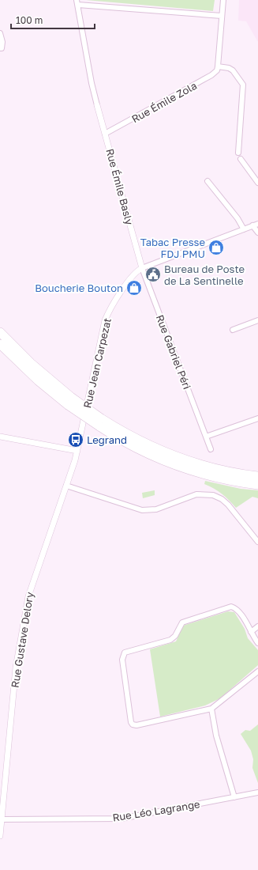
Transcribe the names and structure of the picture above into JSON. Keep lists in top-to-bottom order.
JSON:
{
  "streets": {
    "street": [
      "Rue Émile Zola",
      "Rue Émile Basly",
      "Rue Gabriel Péri",
      "Rue Jean Carpezat",
      "Rue Gustave Delory",
      "Rue Léo Lagrange"
    ]
  },
  "crossings": [
    ["Rue Émile Zola", "Rue Émile Basly"],
    ["Rue Émile Basly", "Rue Gabriel Péri"],
    ["Rue Émile Basly", "Rue Jean Carpezat"],
    ["Rue Gabriel Péri", "Rue Jean Carpezat"],
    ["Rue Jean Carpezat", "Rue Gustave Delory"],
    ["Rue Gustave Delory", "Rue Léo Lagrange"]
  ],
  "places": {
    "shop": ["Tabac Presse FDJ PMU", "Boucherie Bouton"],
    "public building": ["Bureau de Poste de La Sentinelle"],
    "bus stop": ["Legrand"]
  },
  "scale_bar": "100 m"
}
